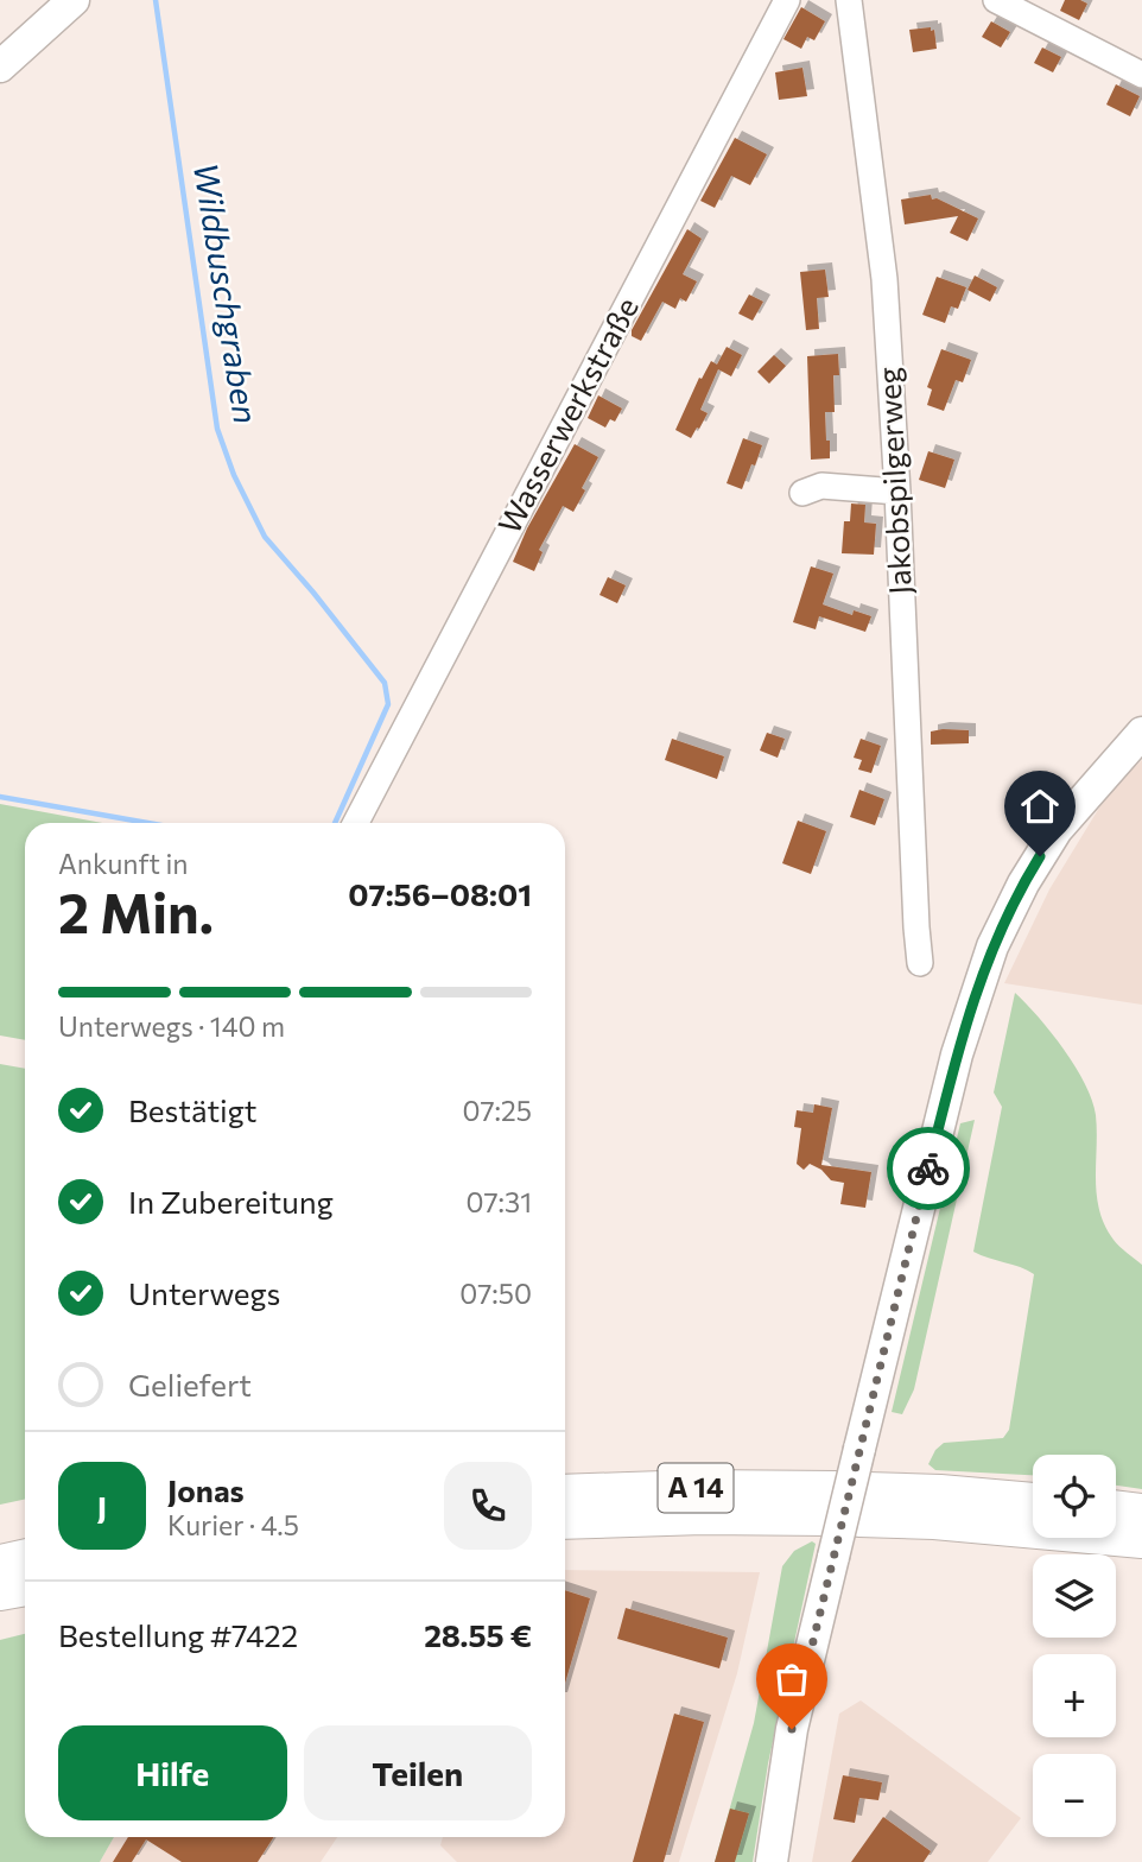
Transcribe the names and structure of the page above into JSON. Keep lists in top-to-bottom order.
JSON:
{
  "streets": {
    "highway": ["A 14"],
    "street": ["Wasserwerkstraße", "Jakobspilgerweg"]
  },
  "water": ["Wildbuschgraben"],
  "page": {
    "heading": ["2 Min.", "Ankunft in", "07:56–08:01"],
    "panel": [
      "Jonas",
      "Kurier · 4.5",
      "Bestellung #7422",
      "28.55 €"
    ],
    "bar": "Unterwegs · 140 m",
    "list": [
      ["Bestätigt", "07:25"],
      ["In Zubereitung", "07:31"],
      ["Unterwegs", "07:50"],
      "Geliefert"
    ],
    "map_buttons": ["+", "−"],
    "round": "J",
    "buttons": ["Hilfe", "Teilen"]
  }
}
